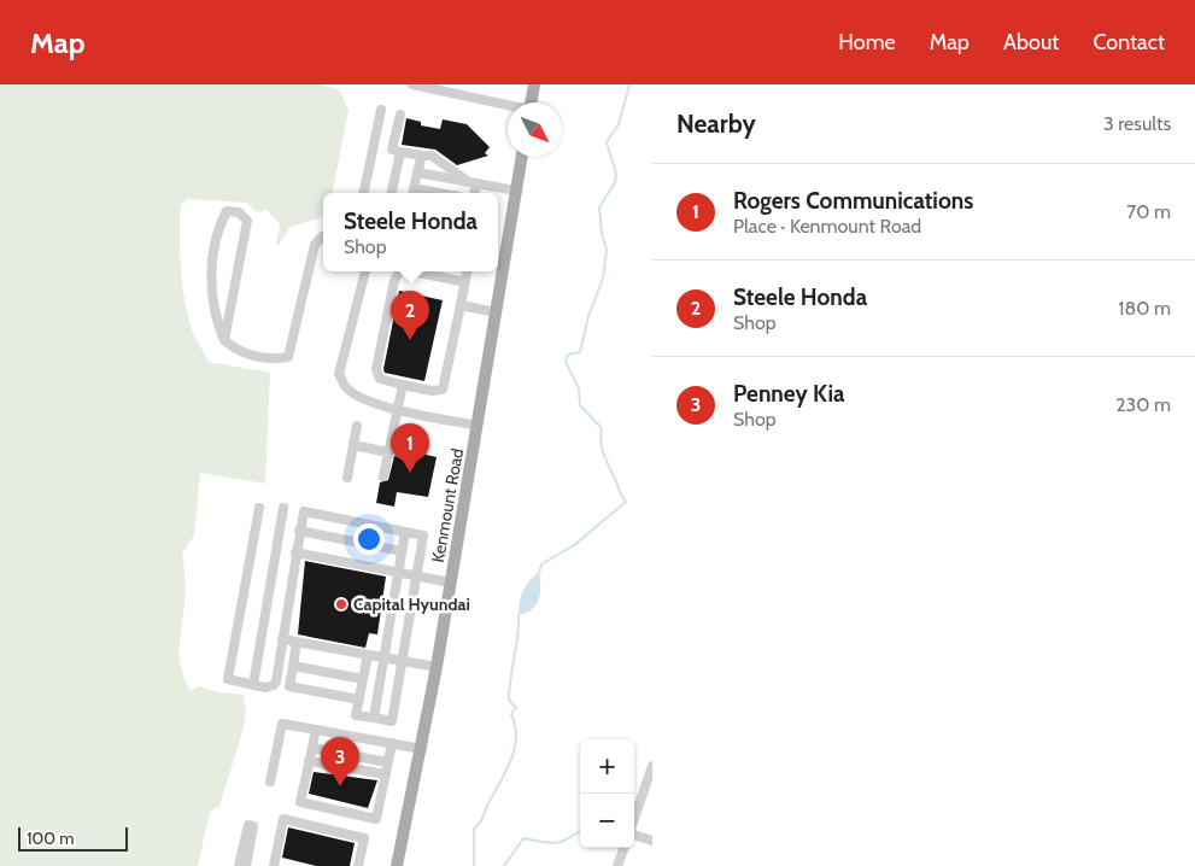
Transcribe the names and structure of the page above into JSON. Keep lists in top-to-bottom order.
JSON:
{
  "streets": {
    "main road": ["Kenmount Road"]
  },
  "places": ["Capital Hyundai"],
  "scale_bar": "100 m",
  "north": "bottom right",
  "page": {
    "header": "Map",
    "nav": [
      "Home",
      "Map",
      "About",
      "Contact"
    ],
    "heading": ["Nearby", "3 results"],
    "list": [
      {
        "mark": "1",
        "name": "Rogers Communications",
        "note": "Place · Kenmount Road",
        "value": "70 m"
      },
      {
        "mark": "2",
        "name": "Steele Honda",
        "note": "Shop",
        "value": "180 m"
      },
      {
        "mark": "3",
        "name": "Penney Kia",
        "note": "Shop",
        "value": "230 m"
      }
    ],
    "popup": ["Steele Honda", "Shop"],
    "pins": ["2", "1", "3"],
    "map_buttons": ["+", "−"],
    "scale": "100 m"
  }
}
